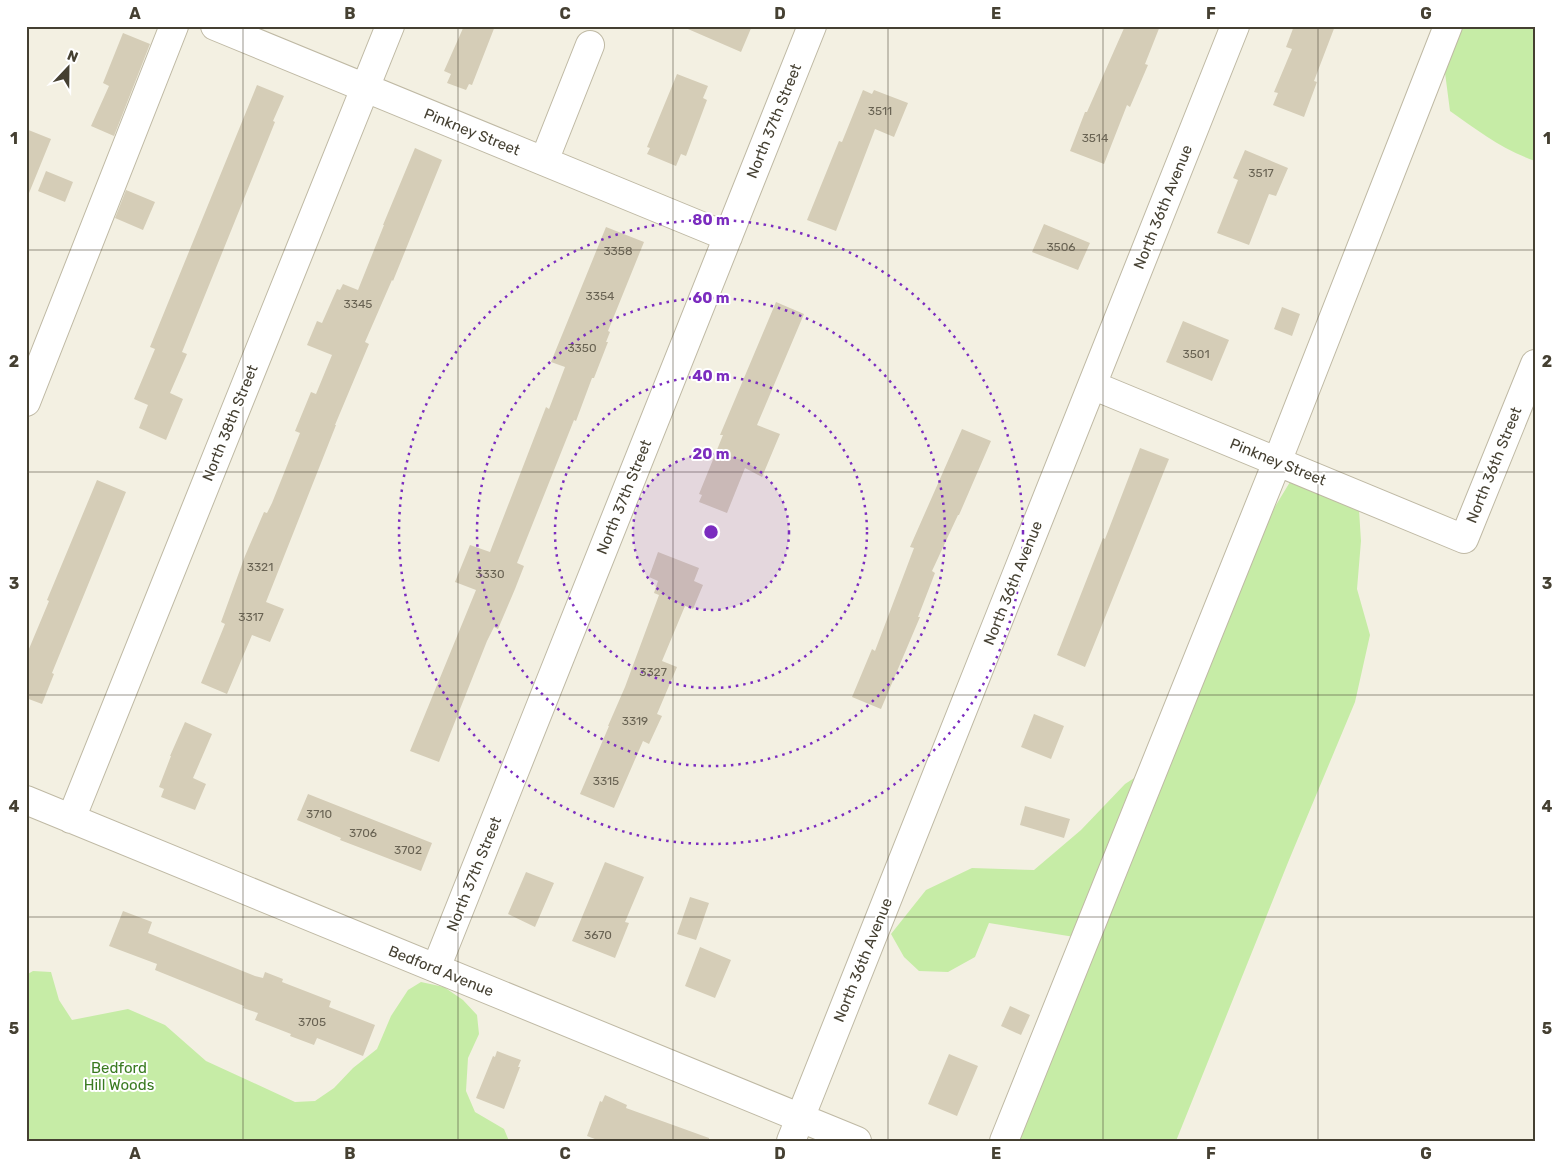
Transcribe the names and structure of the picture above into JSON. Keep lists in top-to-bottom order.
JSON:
{
  "streets": {
    "street": [
      "North 37th Street",
      "Pinkney Street",
      "North 36th Avenue",
      "North 38th Street",
      "North 36th Street",
      "Bedford Avenue"
    ]
  },
  "crossings": [
    ["North 37th Street", "Pinkney Street"],
    ["North 37th Street", "Bedford Avenue"],
    ["Pinkney Street", "North 36th Avenue"],
    ["Pinkney Street", "North 38th Street"],
    ["Pinkney Street", "North 36th Street"],
    ["North 36th Avenue", "Bedford Avenue"],
    ["North 38th Street", "Bedford Avenue"]
  ],
  "parks": ["Bedford Hill Woods"],
  "house_numbers": [
    "3511",
    "3514",
    "3517",
    "3506",
    "3358",
    "3354",
    "3345",
    "3350",
    "3501",
    "3321",
    "3330",
    "3317",
    "3327",
    "3319",
    "3315",
    "3710",
    "3706",
    "3702",
    "3670",
    "3705"
  ],
  "north": "top",
  "grid": {
    "columns": [
      "A",
      "B",
      "C",
      "D",
      "E",
      "F",
      "G"
    ],
    "rows": [
      "1",
      "2",
      "3",
      "4",
      "5"
    ]
  },
  "rings": [
    "80 m",
    "60 m",
    "40 m",
    "20 m"
  ]
}
